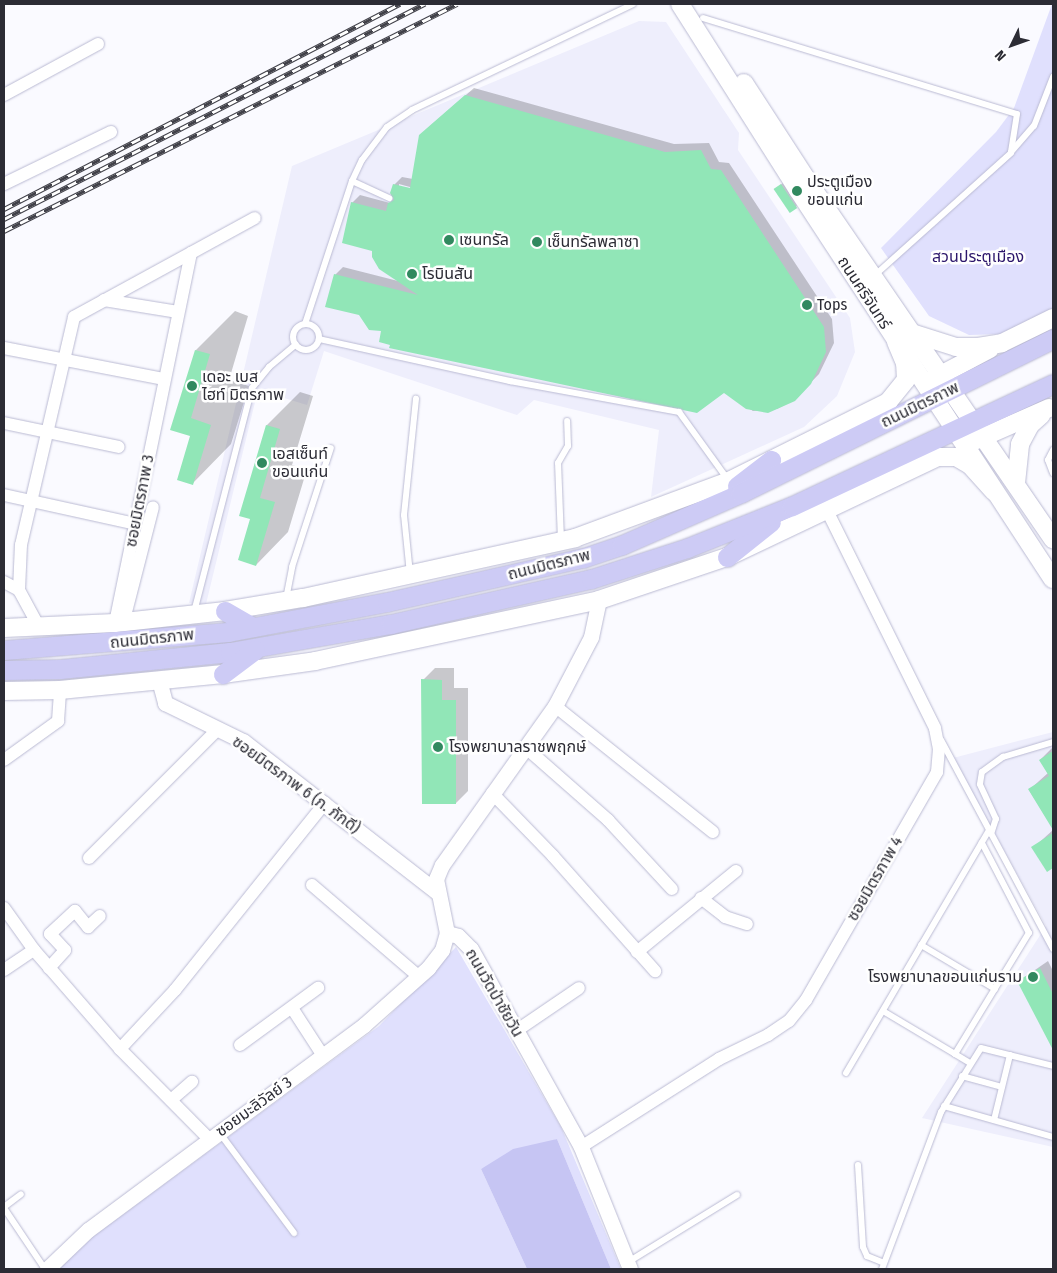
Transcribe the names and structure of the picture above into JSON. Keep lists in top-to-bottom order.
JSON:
{
  "streets": {
    "main road": ["ถนนศรีจันทร์", "ถนนมิตรภาพ"],
    "street": [
      "ซอยมิตรภาพ 3",
      "ซอยมิตรภาพ 6 (ภ. ภักดี)",
      "ซอยมิตรภาพ 4",
      "ถนนวัดป่าชัยวัน",
      "ซอยมะลิวัลย์ 3"
    ]
  },
  "crossings": [
    ["ถนนศรีจันทร์", "ถนนมิตรภาพ"],
    ["ถนนมิตรภาพ", "ซอยมิตรภาพ 3"],
    ["ซอยมิตรภาพ 4", "ถนนวัดป่าชัยวัน"],
    ["ถนนวัดป่าชัยวัน", "ซอยมะลิวัลย์ 3"]
  ],
  "parks": ["สวนประตูเมือง"],
  "places": [
    "ประตูเมือง ขอนแก่น",
    "เซนทรัล",
    "เซ็นทรัลพลาซา",
    "โรบินสัน",
    "Tops",
    "เดอะ เบส ไฮท์ มิตรภาพ",
    "เอสเซ็นท์ ขอนแก่น",
    "โรงพยาบาลราชพฤกษ์",
    "โรงพยาบาลขอนแก่นราม"
  ],
  "north": "bottom left"
}
